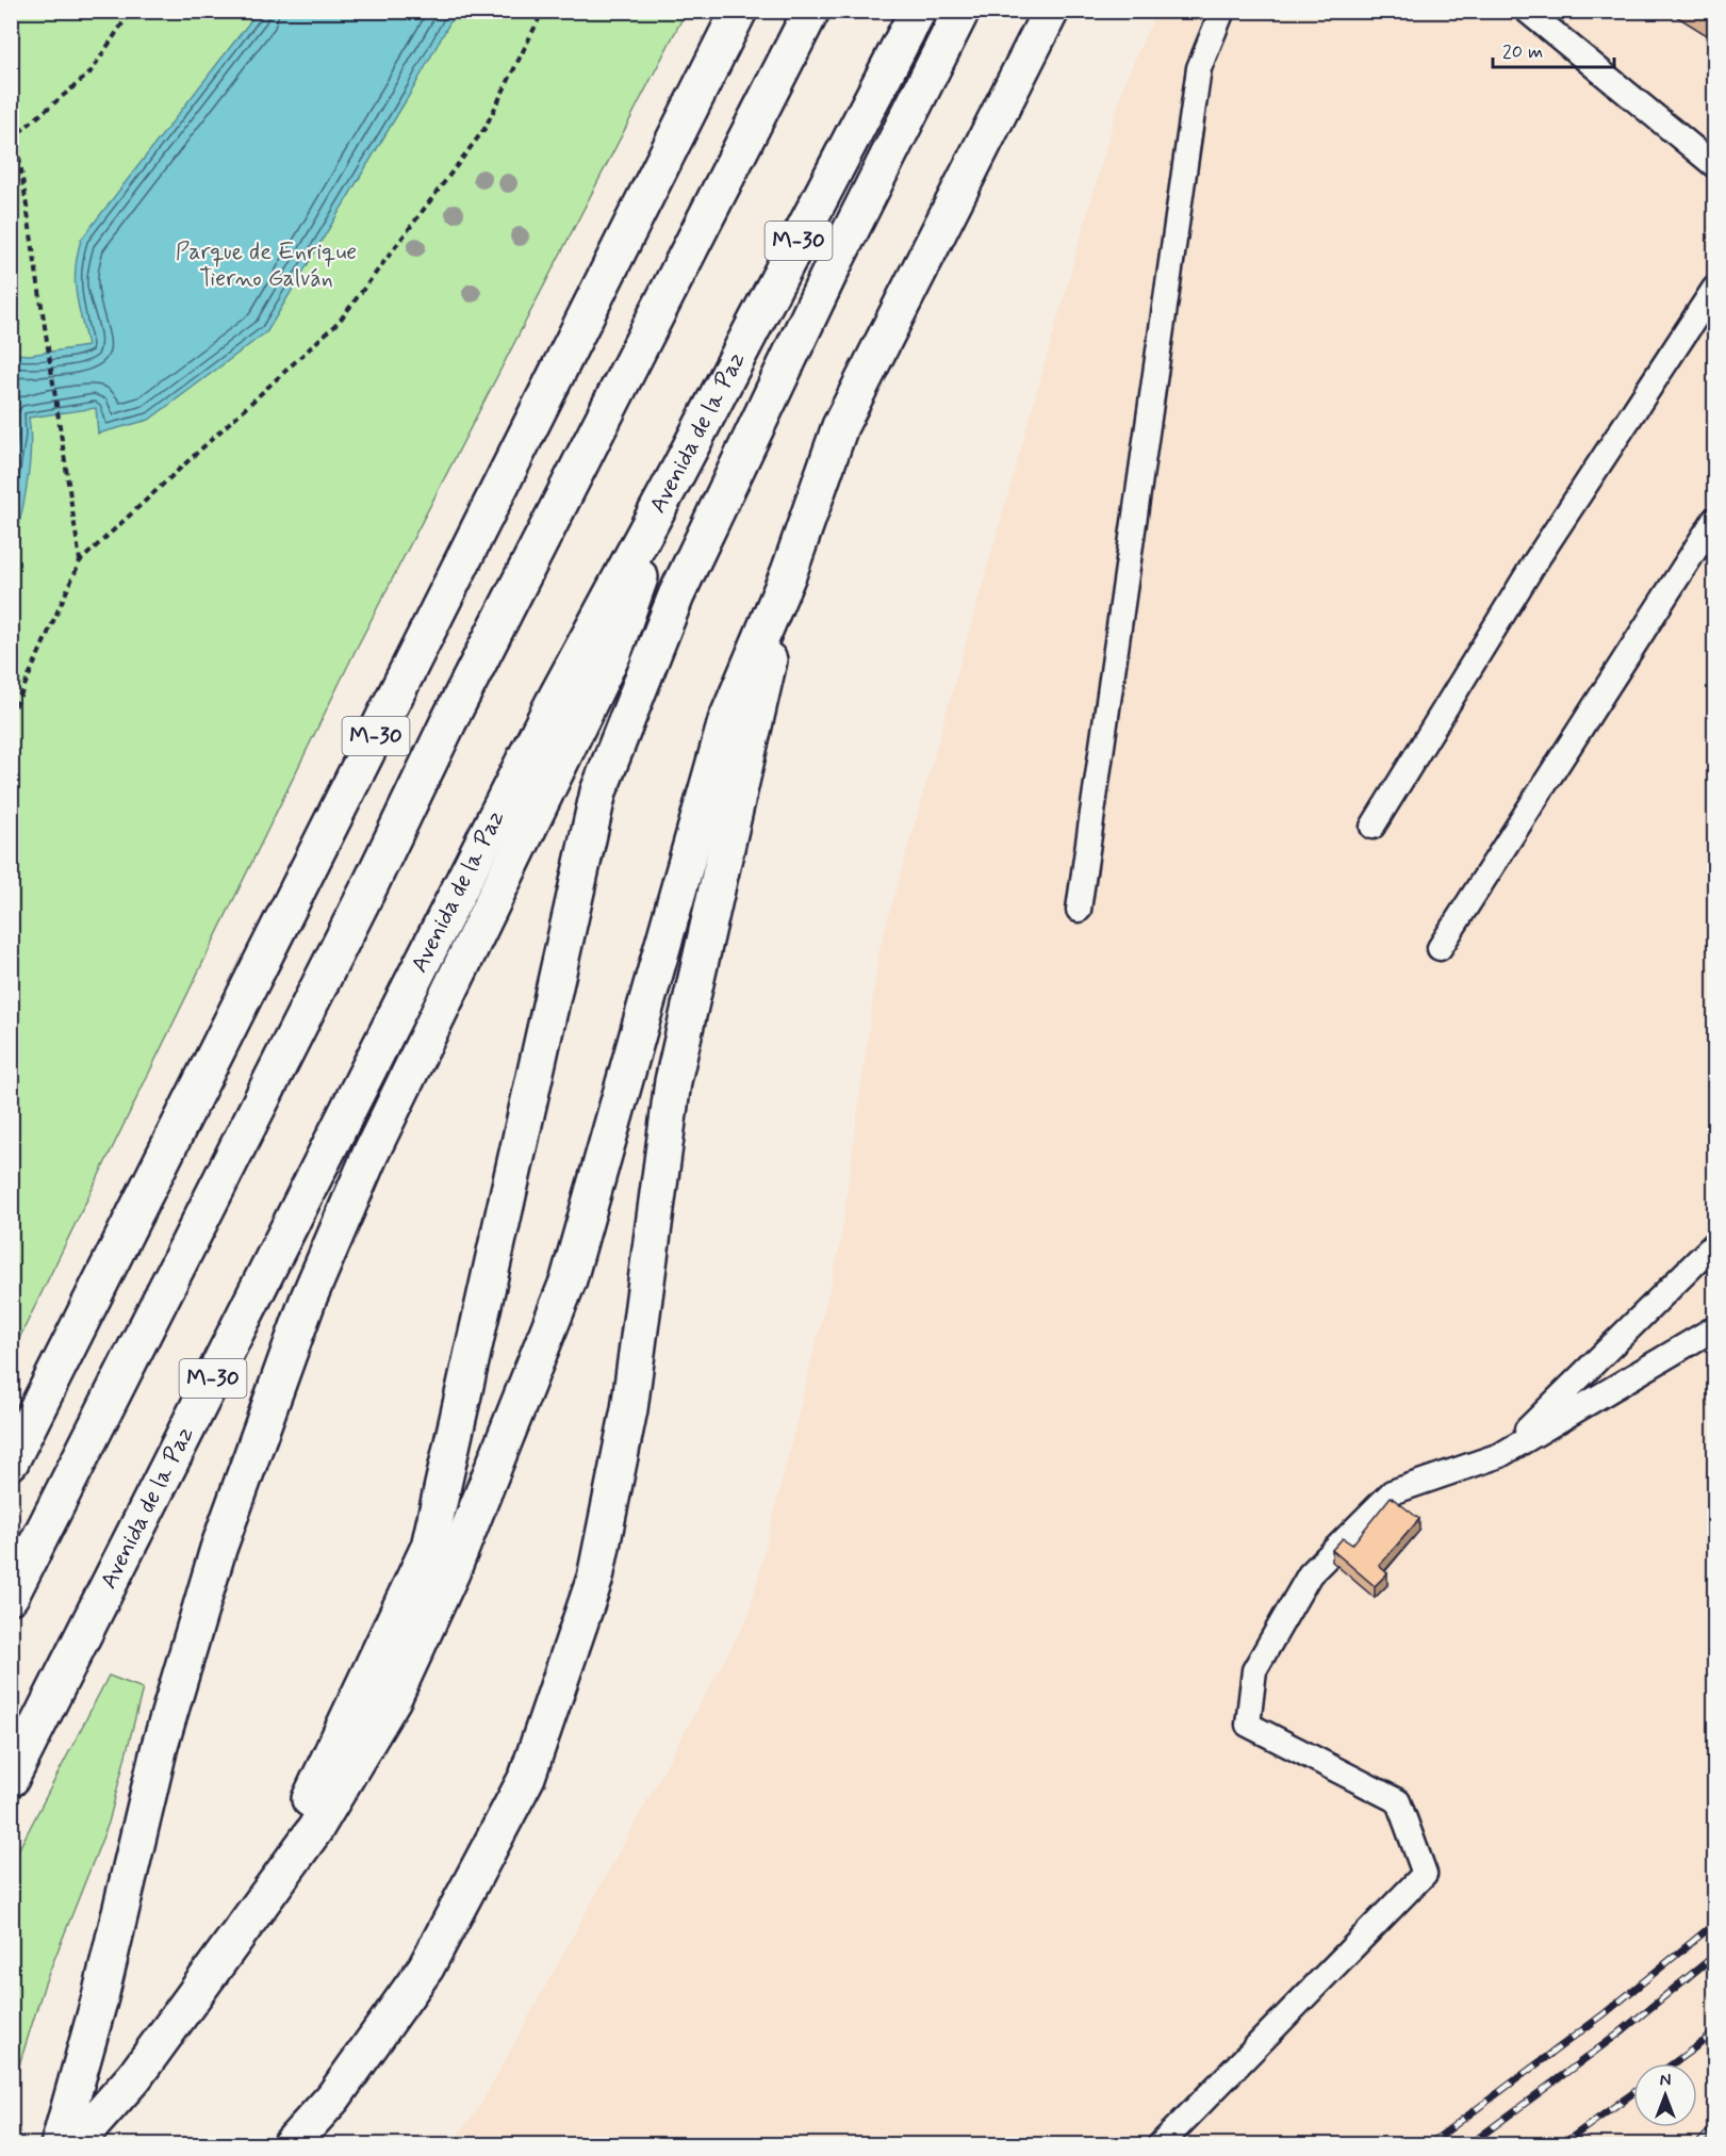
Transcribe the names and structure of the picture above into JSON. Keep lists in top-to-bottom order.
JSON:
{
  "streets": {
    "highway": ["M-30", "Avenida de la Paz"]
  },
  "parks": ["Parque de Enrique Tierno Galván"],
  "scale_bar": "20 m",
  "north": "top"
}
